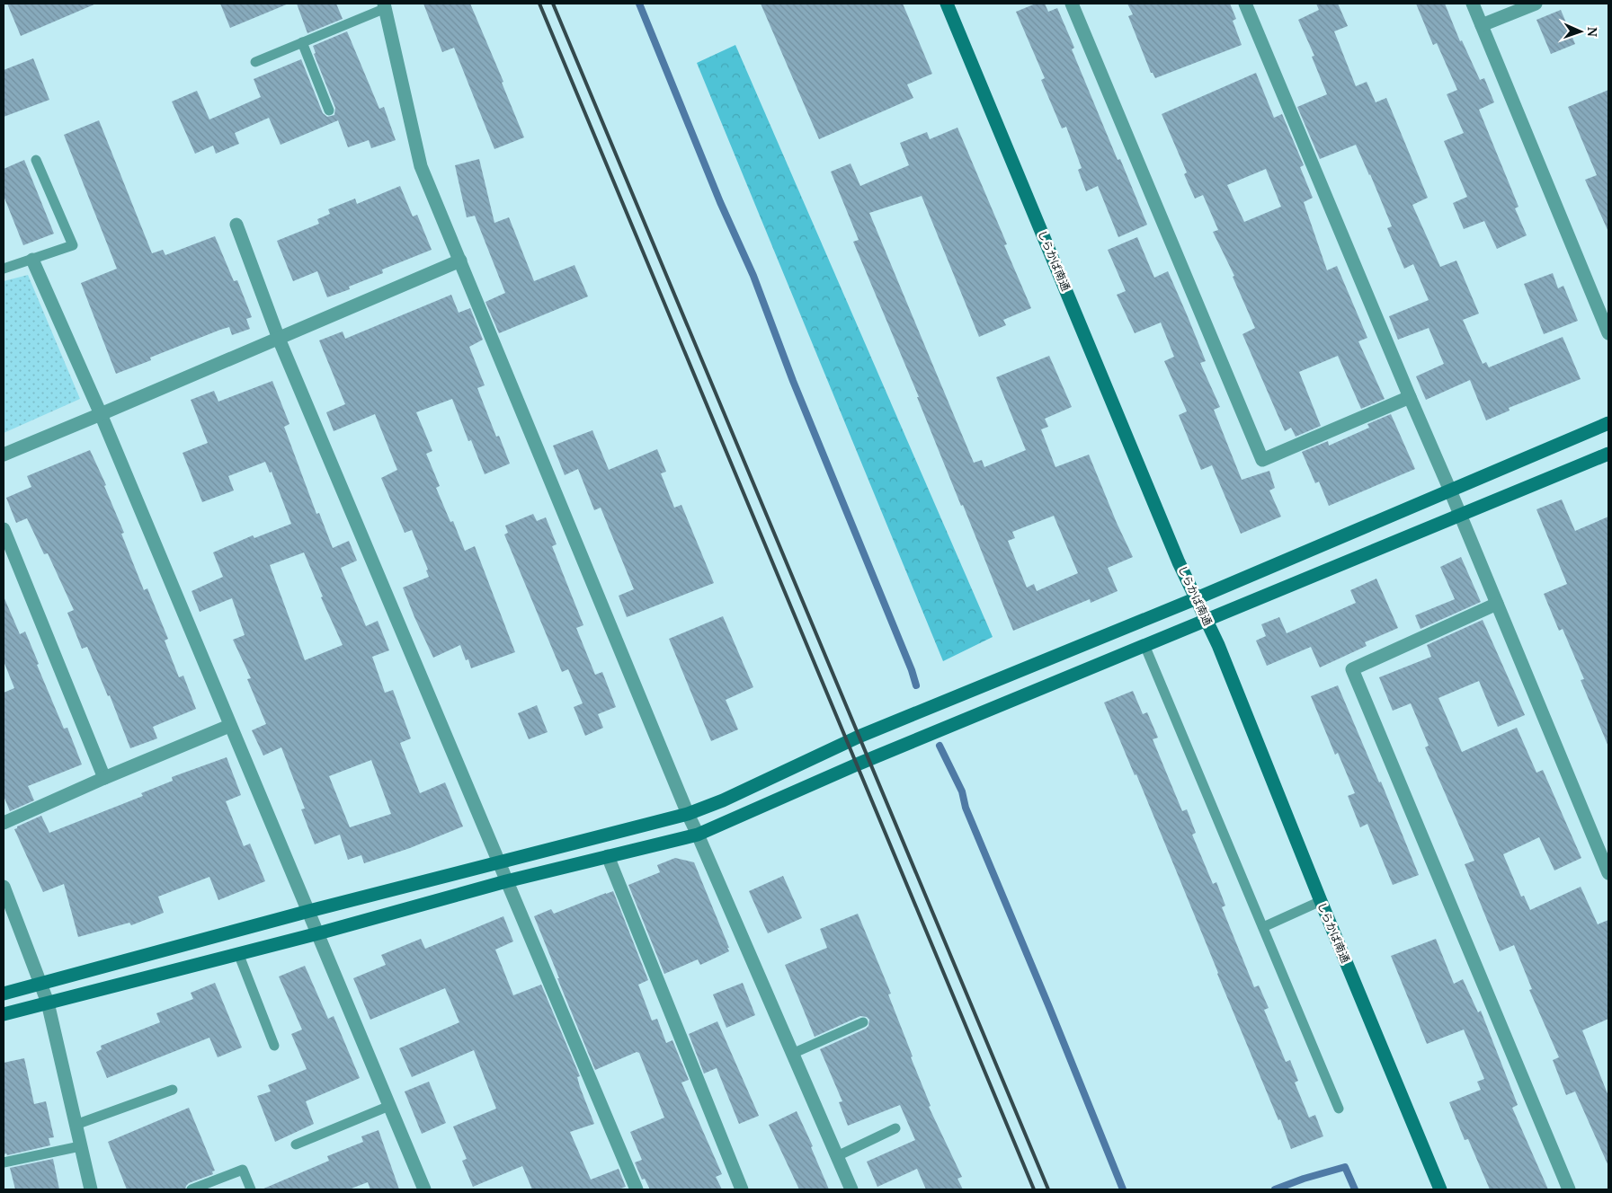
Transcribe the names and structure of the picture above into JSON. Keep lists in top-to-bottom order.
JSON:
{
  "streets": {
    "street": ["しらかば南通"]
  },
  "north": "right"
}
